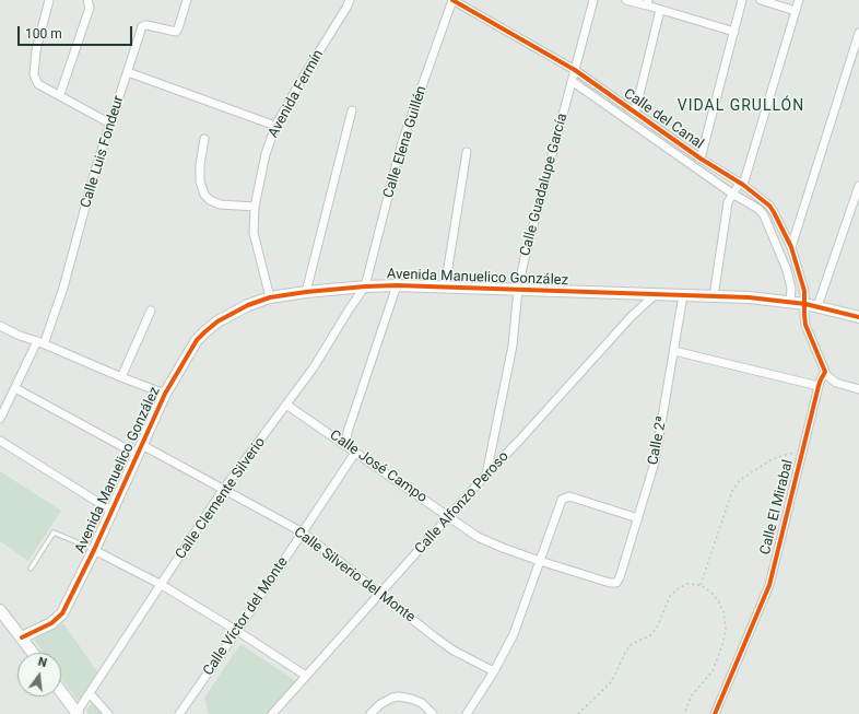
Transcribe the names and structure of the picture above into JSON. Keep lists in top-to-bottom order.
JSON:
{
  "streets": {
    "street": [
      "Avenida Fermín",
      "Calle del Canal",
      "Calle Elena Guillén",
      "Calle Luis Fondeur",
      "Calle Guadalupe García",
      "Avenida Manuelico González",
      "Calle 2ª",
      "Calle José Campo",
      "Calle Clemente Silverio",
      "Calle Alfonzo Peroso",
      "Calle El Mirabal",
      "Calle Silverio del Monte",
      "Calle Víctor del Monte"
    ]
  },
  "crossings": [
    ["Avenida Fermín", "Avenida Manuelico González"],
    ["Calle del Canal", "Calle Elena Guillén"],
    ["Calle del Canal", "Calle Guadalupe García"],
    ["Calle del Canal", "Avenida Manuelico González"],
    ["Calle Elena Guillén", "Avenida Manuelico González"],
    ["Calle Elena Guillén", "Calle Clemente Silverio"],
    ["Calle Luis Fondeur", "Calle Silverio del Monte"],
    ["Calle Guadalupe García", "Avenida Manuelico González"],
    ["Calle Guadalupe García", "Calle Alfonzo Peroso"],
    ["Avenida Manuelico González", "Calle 2ª"],
    ["Avenida Manuelico González", "Calle Clemente Silverio"],
    ["Avenida Manuelico González", "Calle Alfonzo Peroso"],
    ["Avenida Manuelico González", "Calle Silverio del Monte"],
    ["Calle 2ª", "Calle José Campo"],
    ["Calle José Campo", "Calle Clemente Silverio"],
    ["Calle José Campo", "Calle Alfonzo Peroso"],
    ["Calle José Campo", "Calle Víctor del Monte"],
    ["Calle Clemente Silverio", "Calle Silverio del Monte"],
    ["Calle Alfonzo Peroso", "Calle Silverio del Monte"],
    ["Calle Silverio del Monte", "Calle Víctor del Monte"]
  ],
  "districts": ["VIDAL GRULLÓN"],
  "scale_bar": "100 m",
  "north": "top"
}
